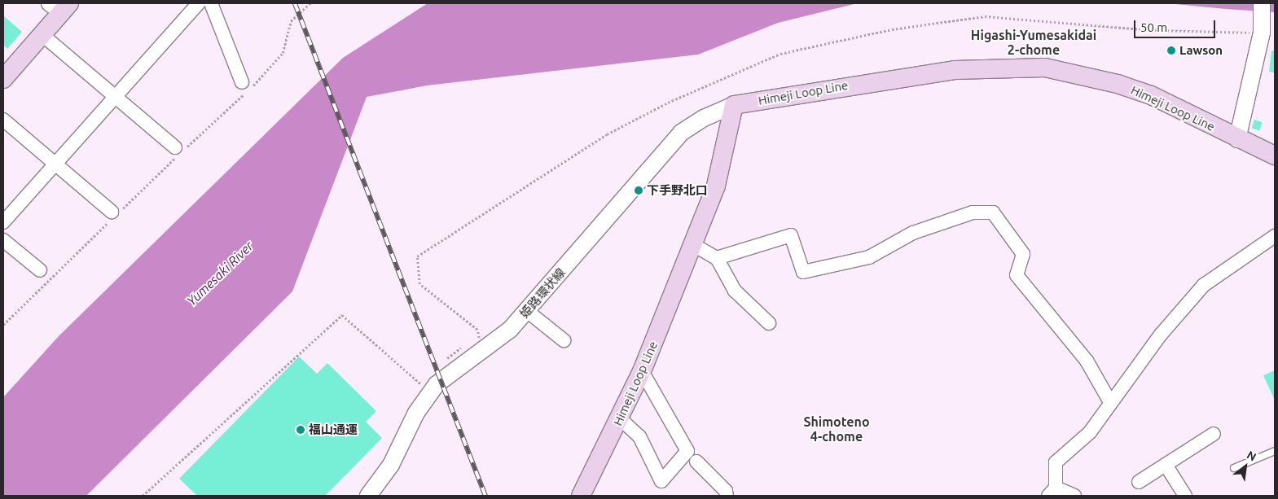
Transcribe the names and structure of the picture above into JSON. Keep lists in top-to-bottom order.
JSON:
{
  "streets": {
    "main road": ["Himeji Loop Line"],
    "street": ["姫路環状線"]
  },
  "crossings": [
    ["Himeji Loop Line", "姫路環状線"]
  ],
  "districts": ["Higashi-Yumesakidai 2-chome", "Shimoteno 4-chome"],
  "water": ["Yumesaki River"],
  "places": ["Lawson", "下手野北口", "福山通運"],
  "scale_bar": "50 m",
  "north": "top right"
}
